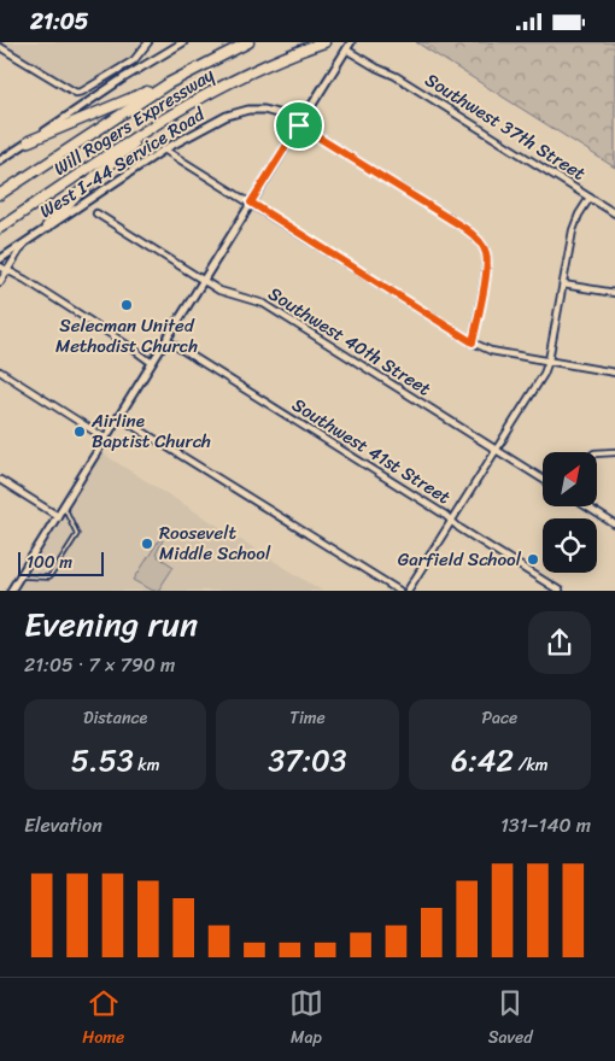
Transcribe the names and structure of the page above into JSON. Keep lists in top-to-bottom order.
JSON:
{
  "streets": {
    "highway": ["Will Rogers Expressway"],
    "street": [
      "Southwest 37th Street",
      "West I-44 Service Road",
      "Southwest 40th Street",
      "Southwest 41st Street"
    ]
  },
  "places": [
    "Selecman United Methodist Church",
    "Airline Baptist Church",
    "Roosevelt Middle School",
    "Garfield School"
  ],
  "scale_bar": "100 m",
  "north": "top right",
  "page": {
    "status": "21:05",
    "scale": "100 m",
    "heading": ["Evening run", "21:05 · 7 × 790 m"],
    "stats": [
      ["Distance", "5.53 km"],
      ["Time", "37:03"],
      ["Pace", "6:42 /km"]
    ],
    "chart": ["Elevation", "131–140 m"],
    "tabs": ["Home", "Map", "Saved"]
  }
}
